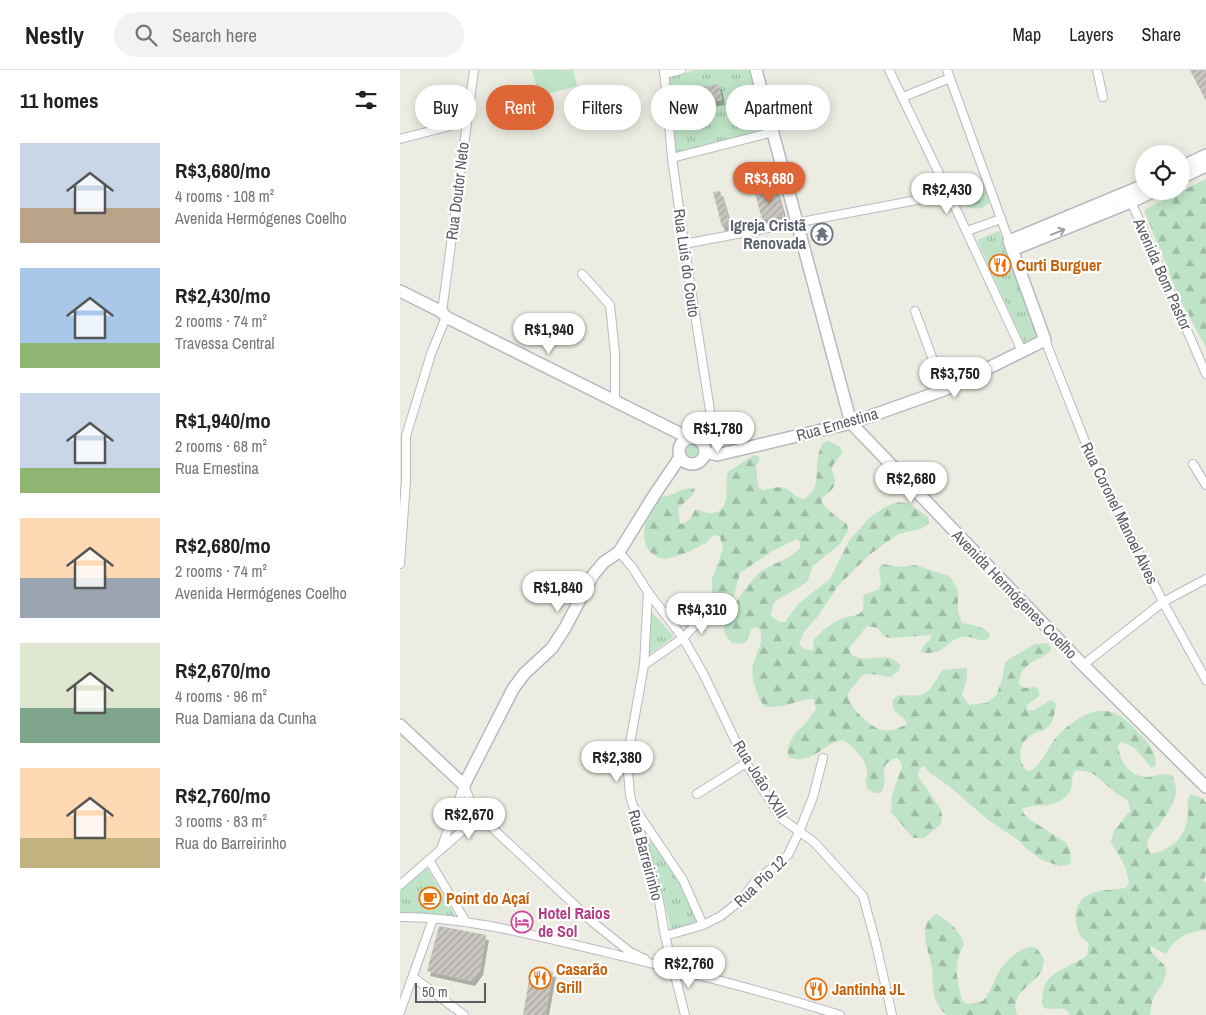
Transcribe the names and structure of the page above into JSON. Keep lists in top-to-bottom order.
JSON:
{
  "streets": {
    "street": [
      "Rua Doutor Neto",
      "Rua Luís do Couto",
      "Avenida Bom Pastor",
      "Rua Ernestina",
      "Rua Coronel Manoel Alves",
      "Avenida Hermógenes Coelho",
      "Rua João XXIII",
      "Rua Barreirinho",
      "Rua Pio 12"
    ]
  },
  "crossings": [
    ["Rua Luís do Couto", "Rua Ernestina"],
    ["Rua Ernestina", "Rua Coronel Manoel Alves"],
    ["Rua Ernestina", "Avenida Hermógenes Coelho"],
    ["Rua João XXIII", "Rua Barreirinho"],
    ["Rua João XXIII", "Rua Pio 12"],
    ["Rua Barreirinho", "Rua Pio 12"]
  ],
  "places": {
    "temple": ["Igreja Cristã Renovada"],
    "restaurant": ["Curti Burguer", "Casarão Grill", "Jantinha JL"],
    "cafe": ["Point do Açaí"],
    "hotel": ["Hotel Raios de Sol"]
  },
  "scale_bar": "50 m",
  "page": {
    "header": "Nestly",
    "search": "Search here",
    "nav": ["Map", "Layers", "Share"],
    "heading": "11 homes",
    "chip": [
      "Buy",
      "Rent",
      "Filters",
      "New",
      "Apartment"
    ],
    "list": [
      {
        "name": "R$3,680/mo",
        "note": "4 rooms · 108 m² · Avenida Hermógenes Coelho"
      },
      {
        "name": "R$2,430/mo",
        "note": "2 rooms · 74 m² · Travessa Central"
      },
      {
        "name": "R$1,940/mo",
        "note": "2 rooms · 68 m² · Rua Ernestina"
      },
      {
        "name": "R$2,680/mo",
        "note": "2 rooms · 74 m² · Avenida Hermógenes Coelho"
      },
      {
        "name": "R$2,670/mo",
        "note": "4 rooms · 96 m² · Rua Damiana da Cunha"
      },
      {
        "name": "R$2,760/mo",
        "note": "3 rooms · 83 m² · Rua do Barreirinho"
      }
    ],
    "price": [
      "R$3,680",
      "R$2,430",
      "R$1,940",
      "R$3,750",
      "R$1,780",
      "R$2,680",
      "R$1,840",
      "R$4,310",
      "R$2,380",
      "R$2,670",
      "R$2,760"
    ],
    "scale": "50 m"
  }
}
